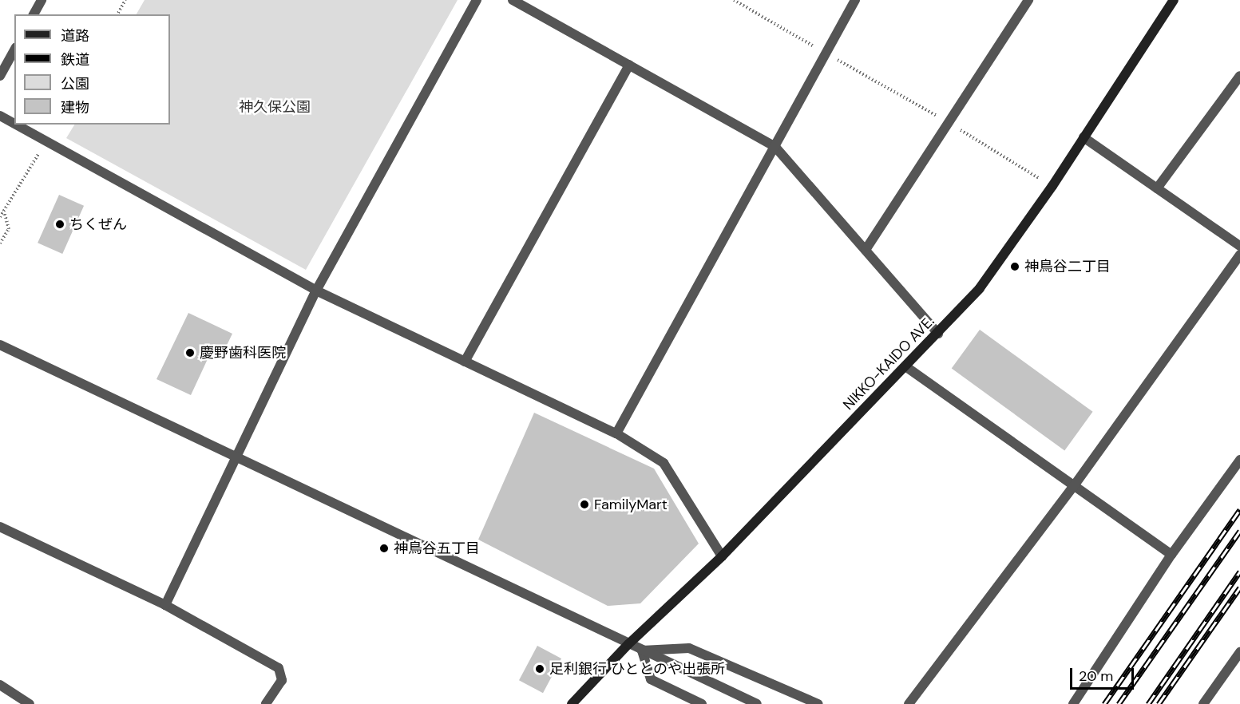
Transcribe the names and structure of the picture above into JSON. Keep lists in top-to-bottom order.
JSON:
{
  "streets": {
    "main road": ["NIKKO-KAIDO AVE."]
  },
  "parks": ["神久保公園"],
  "places": [
    "ちくぜん",
    "神鳥谷二丁目",
    "慶野歯科医院",
    "FamilyMart",
    "神鳥谷五丁目",
    "足利銀行 ひととのや出張所"
  ],
  "legend": [
    "道路",
    "鉄道",
    "公園",
    "建物"
  ],
  "scale_bar": "20 m"
}
